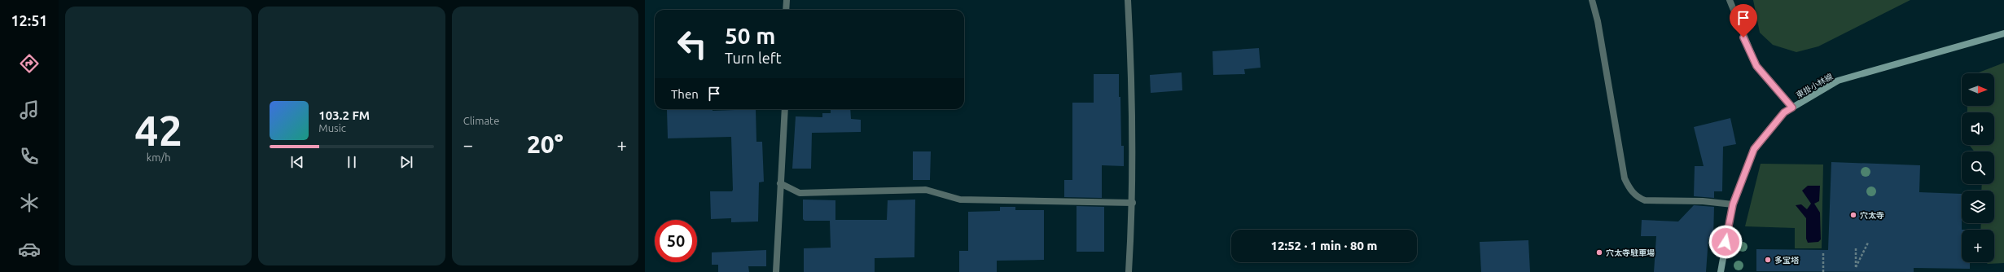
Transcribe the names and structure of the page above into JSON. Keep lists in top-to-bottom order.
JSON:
{
  "streets": {
    "main road": ["東掛小林線"]
  },
  "places": ["穴太寺", "穴太寺駐車場", "多宝塔"],
  "north": "right",
  "page": {
    "tabs": "12:51",
    "tile": [
      ["42", "km/h"],
      "Climate"
    ],
    "turn": ["50 m", "Turn left"],
    "map_buttons": "+",
    "then": "Then",
    "song": ["103.2 FM", "Music"],
    "heat": ["−", "20°", "+"],
    "limit": "50",
    "trip": "12:52 · 1 min · 80 m"
  }
}
